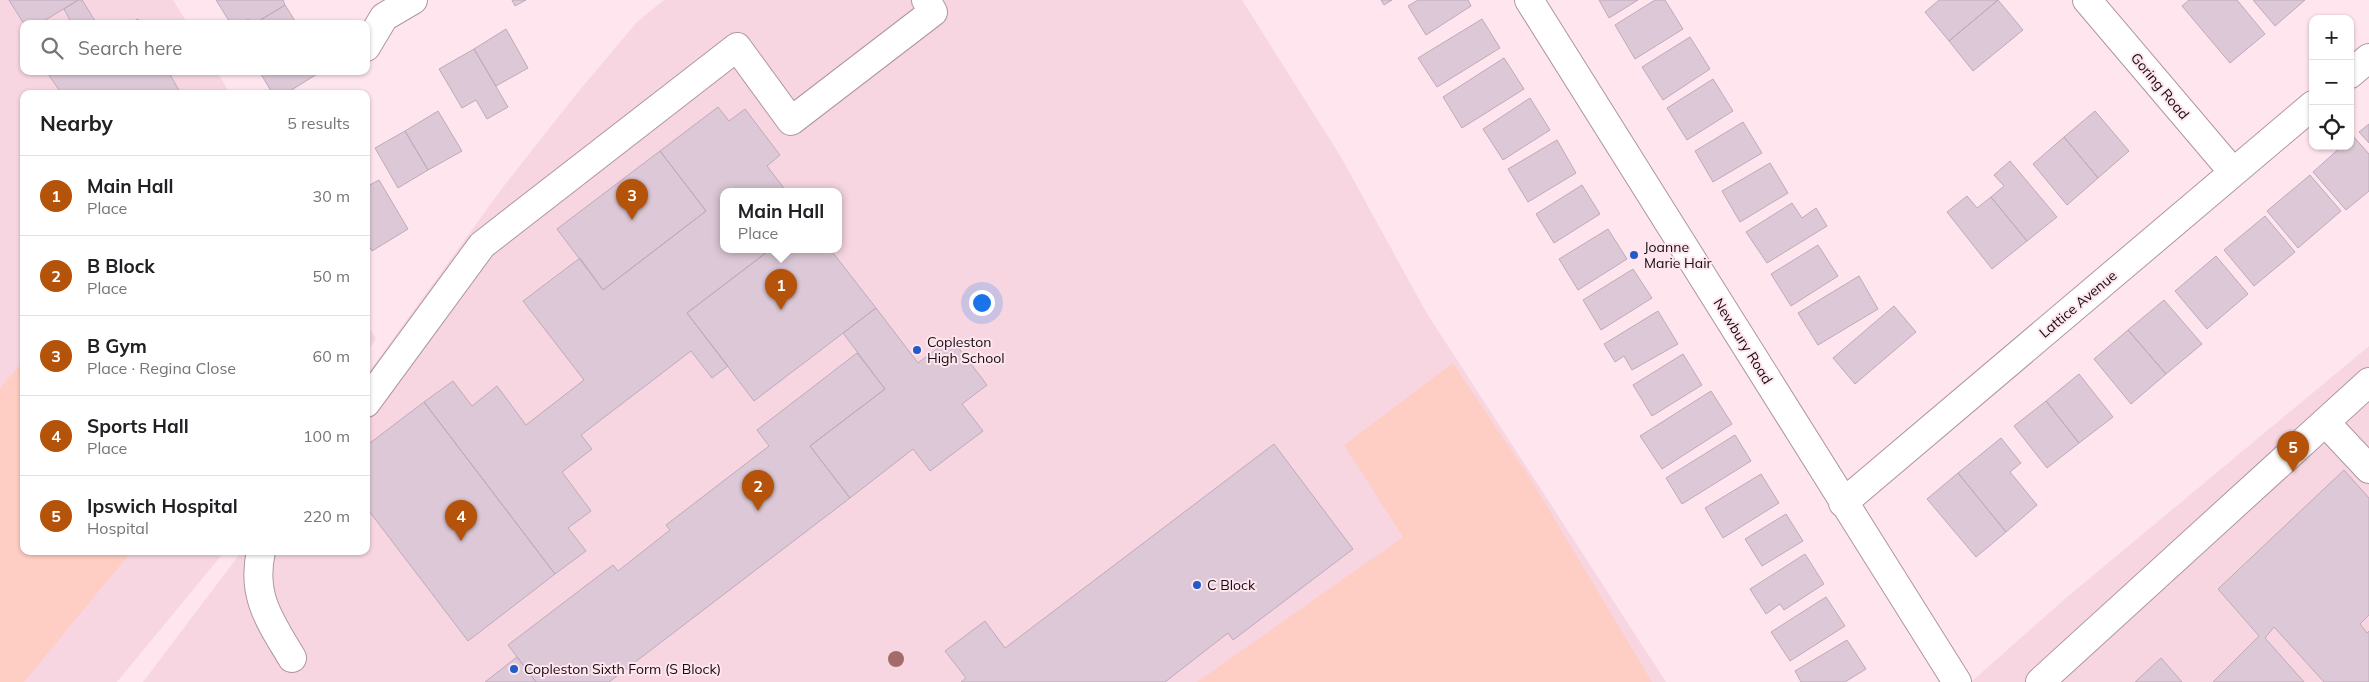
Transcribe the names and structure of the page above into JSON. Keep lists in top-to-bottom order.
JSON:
{
  "streets": {
    "street": ["Goring Road", "Lattice Avenue", "Newbury Road"]
  },
  "crossings": [
    ["Goring Road", "Lattice Avenue"],
    ["Lattice Avenue", "Newbury Road"]
  ],
  "places": [
    "Joanne Marie Hair",
    "Copleston High School",
    "C Block",
    "Copleston Sixth Form (S Block)"
  ],
  "page": {
    "map_buttons": ["+", "−"],
    "search": "Search here",
    "heading": ["Nearby", "5 results"],
    "list": [
      {
        "mark": "1",
        "name": "Main Hall",
        "note": "Place",
        "value": "30 m"
      },
      {
        "mark": "2",
        "name": "B Block",
        "note": "Place",
        "value": "50 m"
      },
      {
        "mark": "3",
        "name": "B Gym",
        "note": "Place · Regina Close",
        "value": "60 m"
      },
      {
        "mark": "4",
        "name": "Sports Hall",
        "note": "Place",
        "value": "100 m"
      },
      {
        "mark": "5",
        "name": "Ipswich Hospital",
        "note": "Hospital",
        "value": "220 m"
      }
    ],
    "pins": [
      "3",
      "1",
      "5",
      "2",
      "4"
    ],
    "popup": ["Main Hall", "Place"]
  }
}
